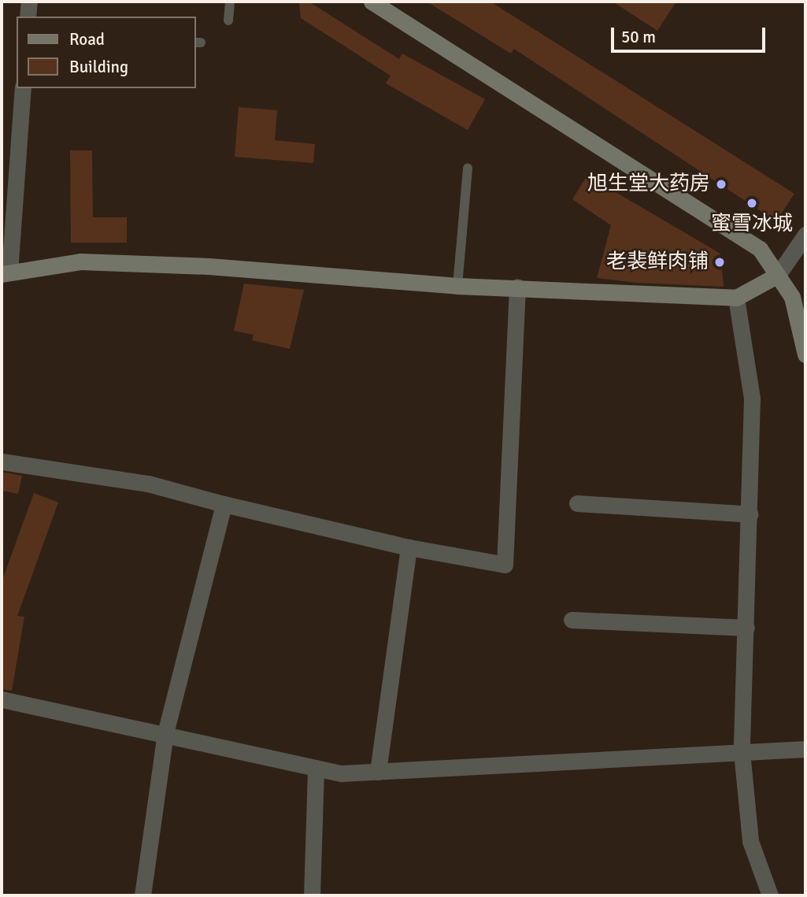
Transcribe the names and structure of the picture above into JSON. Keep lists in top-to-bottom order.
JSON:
{
  "places": ["旭生堂大药房", "蜜雪冰城", "老裴鲜肉铺"],
  "legend": ["Road", "Building"],
  "scale_bar": "50 m"
}
